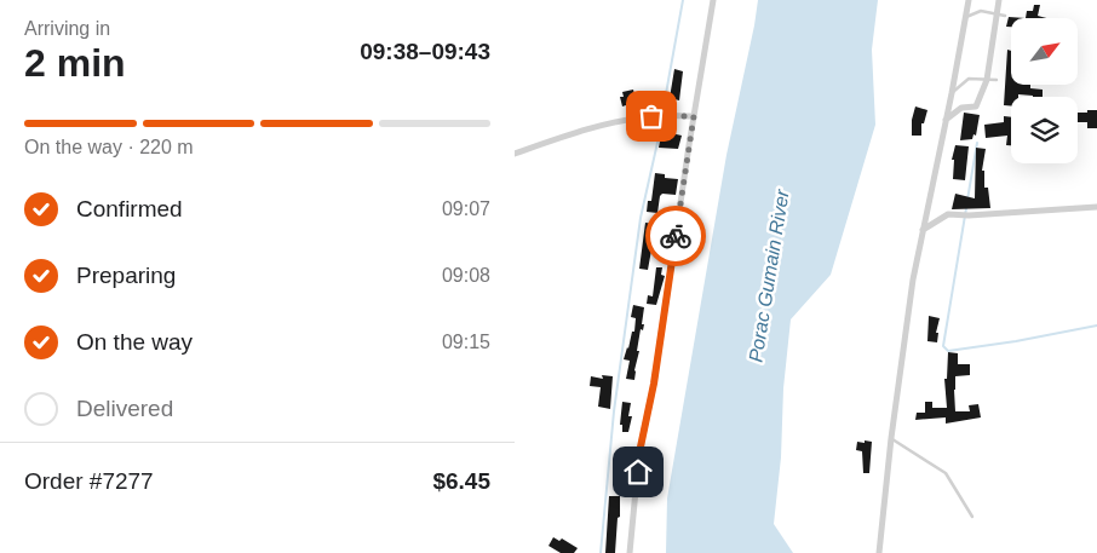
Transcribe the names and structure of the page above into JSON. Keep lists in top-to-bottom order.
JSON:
{
  "water": ["Porac Gumain River"],
  "north": "top right",
  "page": {
    "heading": ["2 min", "Arriving in", "09:38–09:43"],
    "panel": ["Order #7277", "$6.45"],
    "bar": "On the way · 220 m",
    "list": [
      ["Confirmed", "09:07"],
      ["Preparing", "09:08"],
      ["On the way", "09:15"],
      "Delivered"
    ]
  }
}
